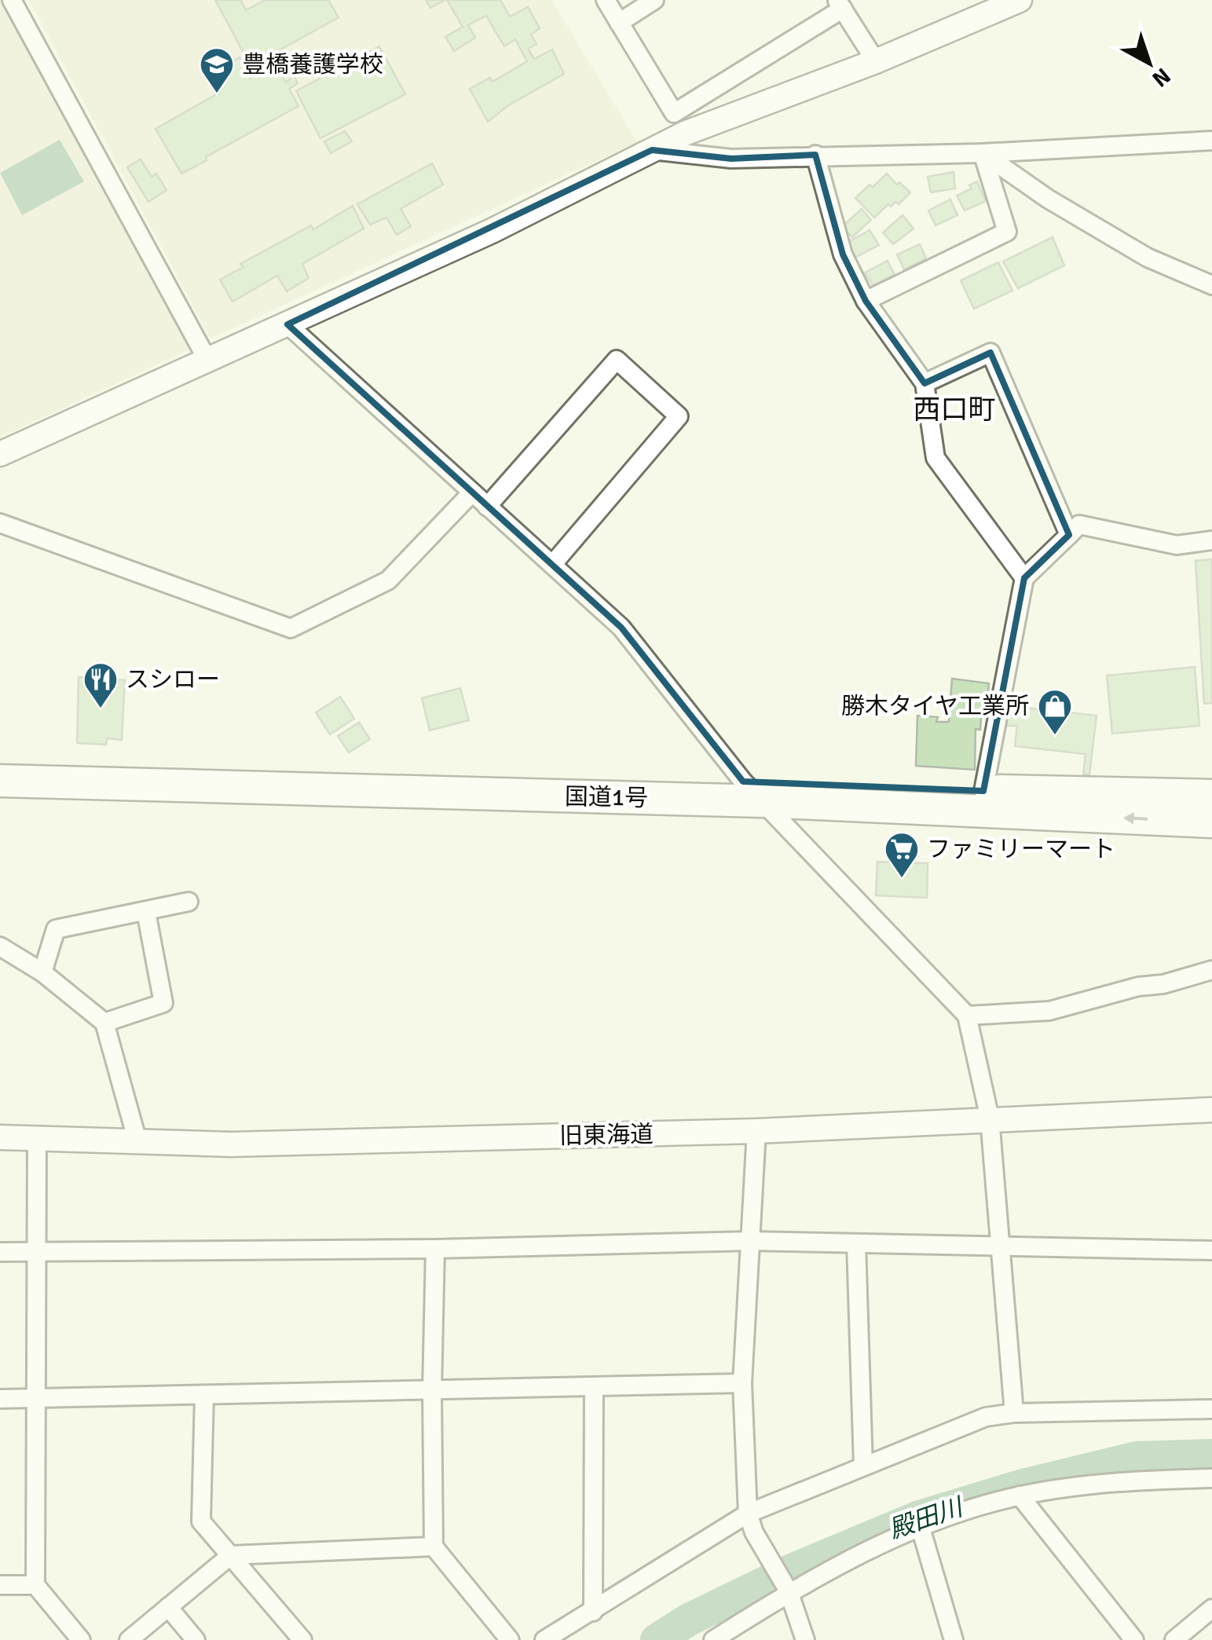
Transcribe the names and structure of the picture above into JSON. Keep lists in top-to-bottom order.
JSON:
{
  "streets": {
    "highway": ["国道1号"],
    "street": ["旧東海道"]
  },
  "districts": ["西口町"],
  "water": ["殿田川"],
  "places": {
    "school or university": ["豊橋養護学校"],
    "restaurant": ["スシロー"],
    "shop": ["勝木タイヤ工業所"],
    "supermarket": ["ファミリーマート"]
  },
  "north": "bottom right"
}
